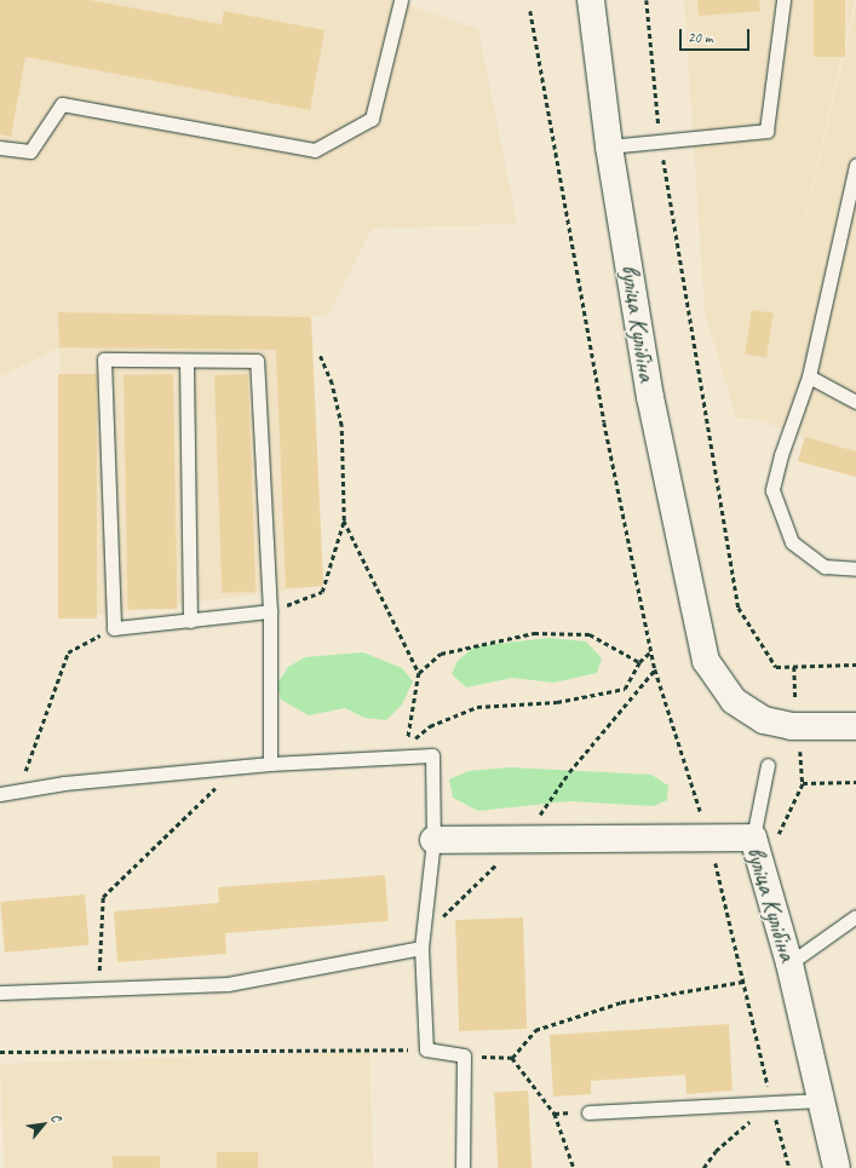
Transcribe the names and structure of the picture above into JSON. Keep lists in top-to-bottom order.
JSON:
{
  "streets": {
    "main road": ["вуліца Кулібіна"]
  },
  "scale_bar": "20 m",
  "north": "top right"
}
